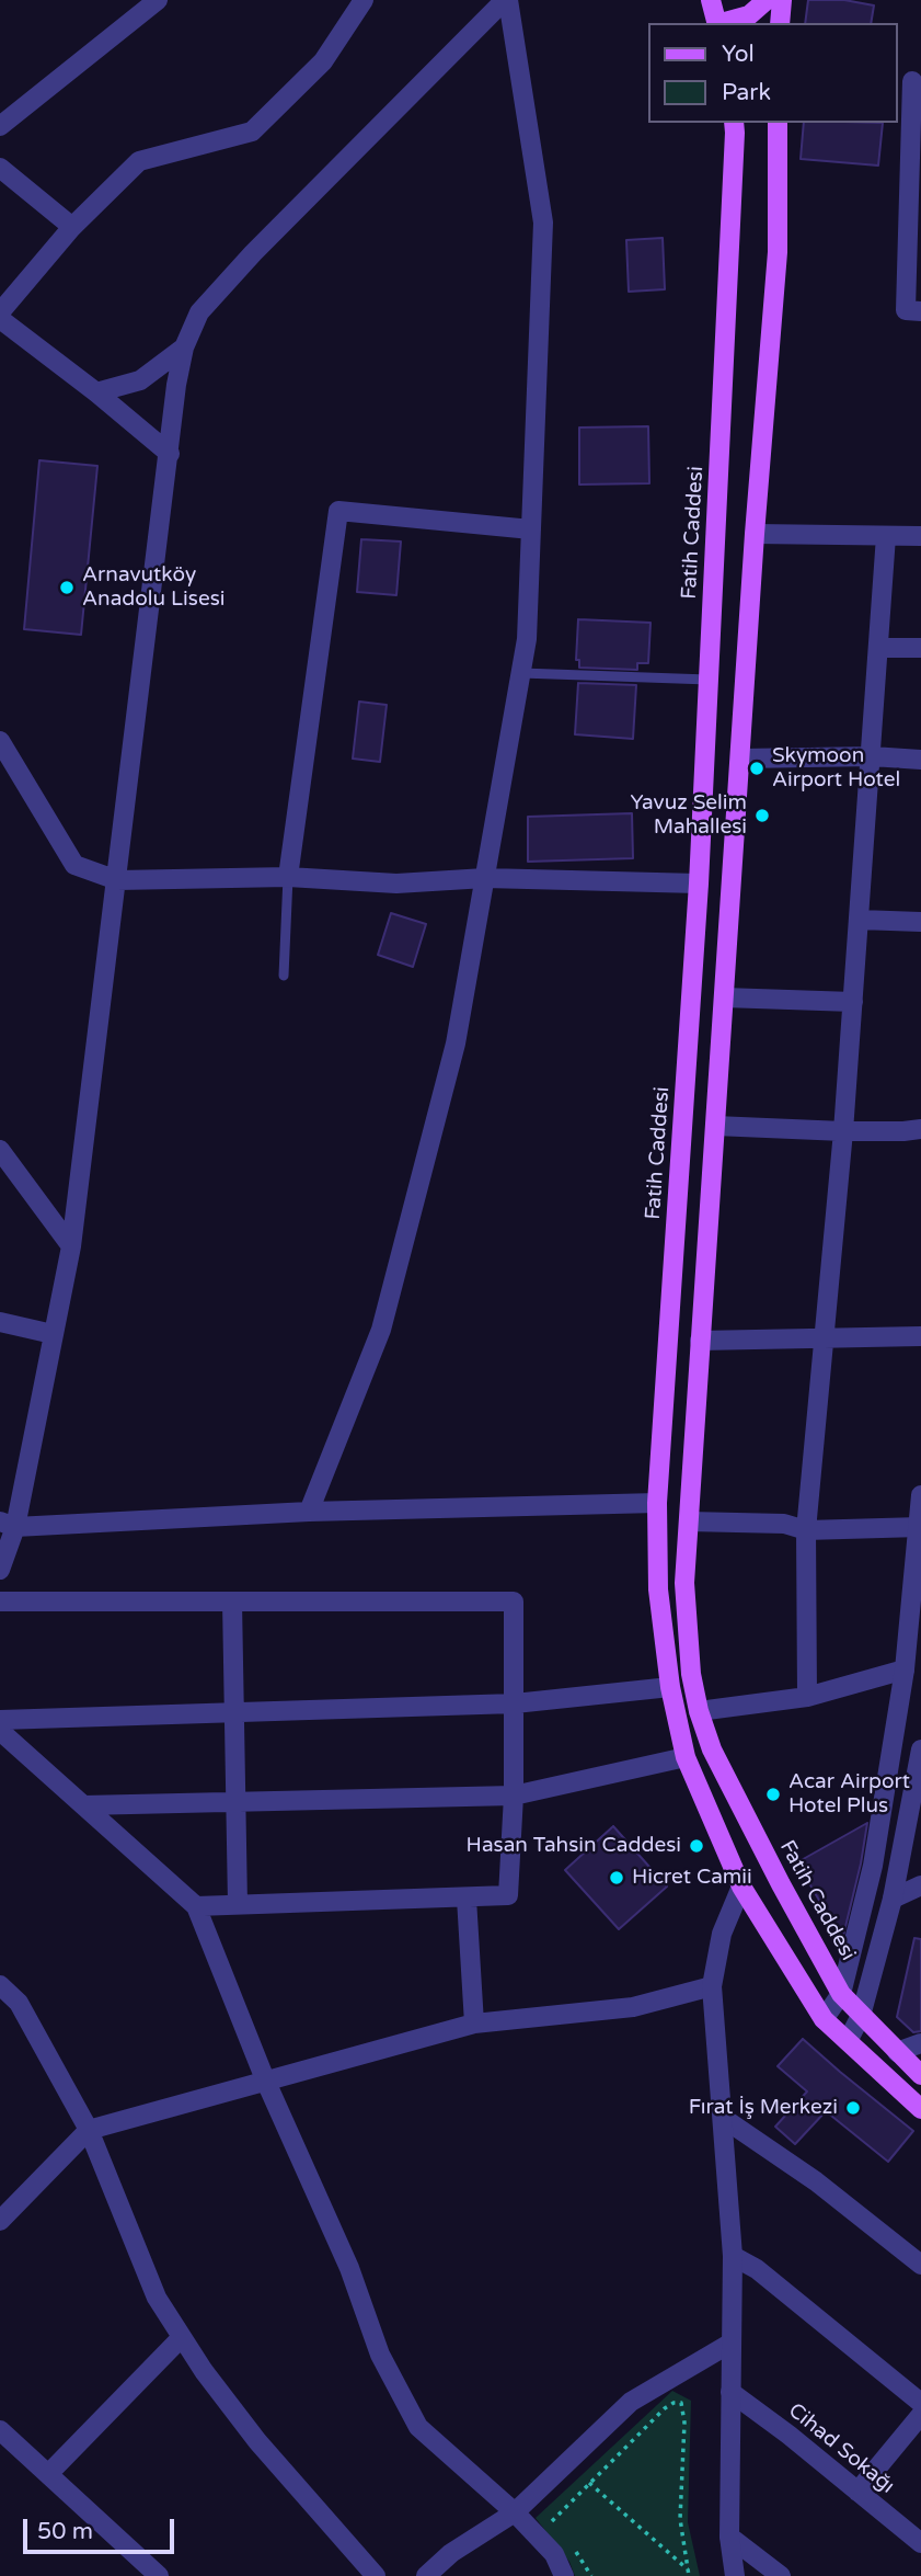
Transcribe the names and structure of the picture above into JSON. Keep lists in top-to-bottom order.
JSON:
{
  "streets": {
    "main road": ["Fatih Caddesi"],
    "street": ["Cihad Sokağı"]
  },
  "places": [
    "Arnavutköy Anadolu Lisesi",
    "Skymoon Airport Hotel",
    "Yavuz Selim Mahallesi",
    "Acar Airport Hotel Plus",
    "Hasan Tahsin Caddesi",
    "Hicret Camii",
    "Fırat İş Merkezi"
  ],
  "legend": ["Yol", "Park"],
  "scale_bar": "50 m"
}
